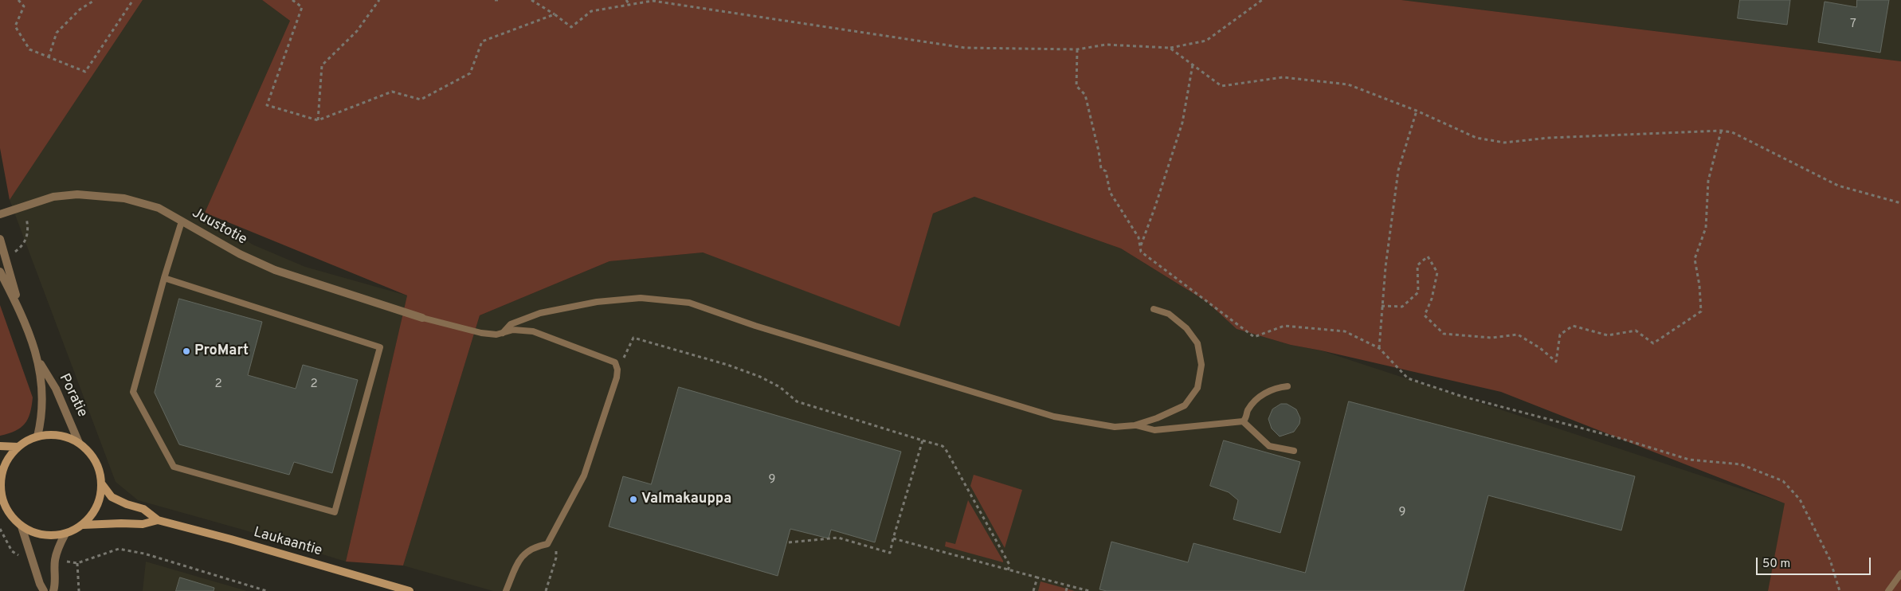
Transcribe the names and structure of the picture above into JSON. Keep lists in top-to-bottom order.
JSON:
{
  "streets": {
    "main road": ["Laukaantie"],
    "street": ["Juustotie", "Poratie"]
  },
  "crossings": [
    ["Poratie", "Laukaantie"]
  ],
  "places": ["ProMart", "Valmakauppa"],
  "house_numbers": [
    "7",
    "2",
    "2",
    "9",
    "9"
  ],
  "scale_bar": "50 m"
}
